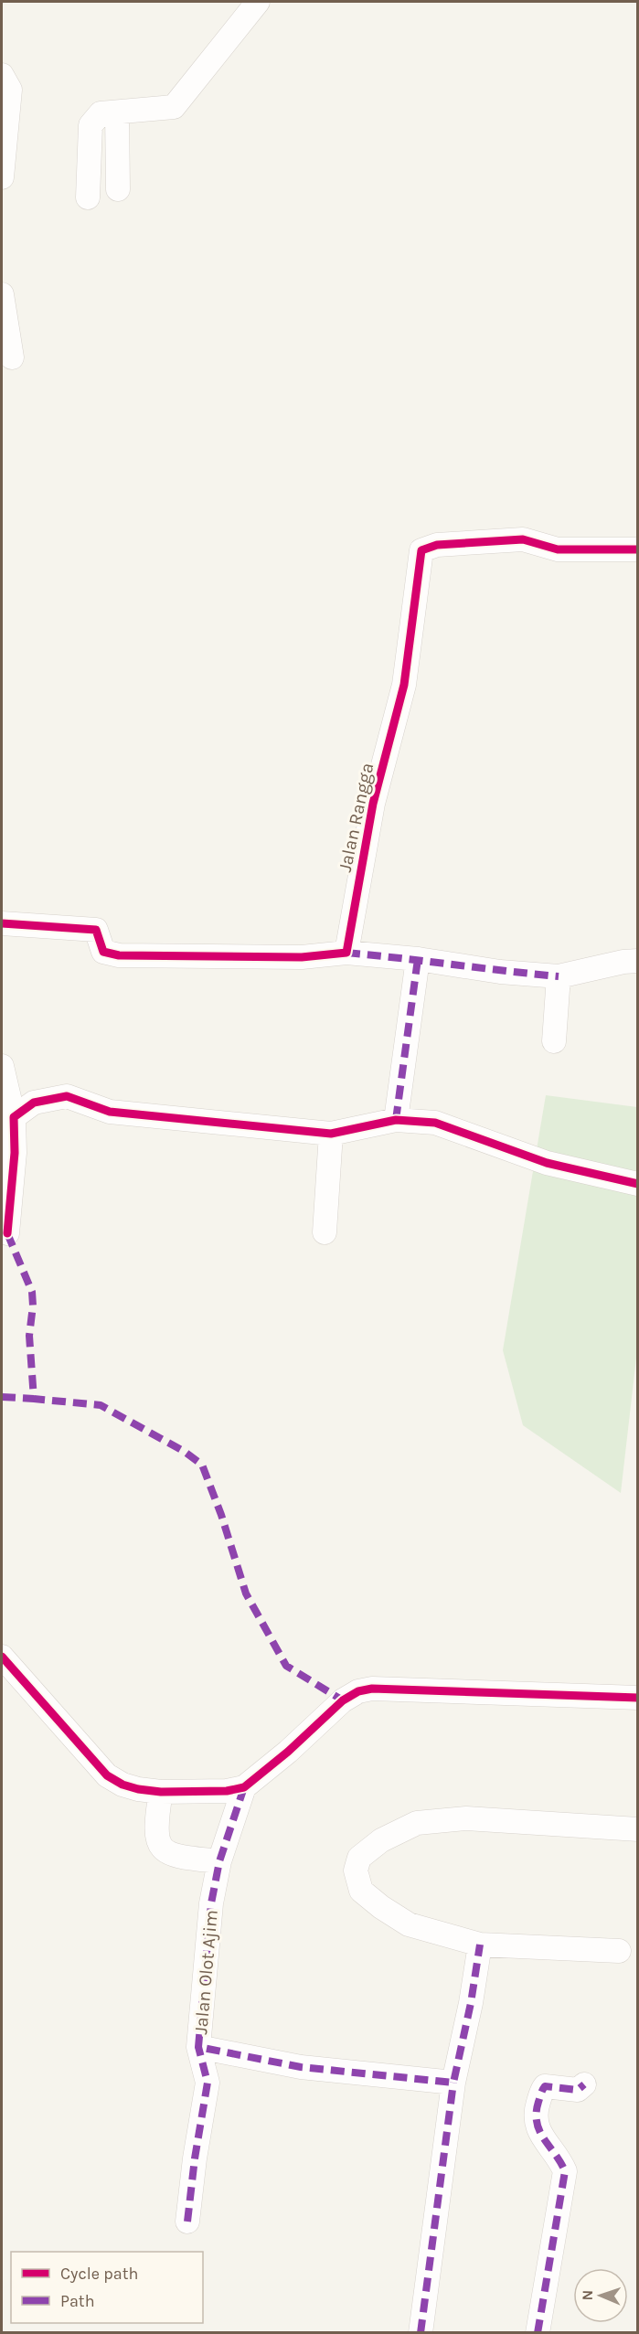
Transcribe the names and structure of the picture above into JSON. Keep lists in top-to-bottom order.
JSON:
{
  "streets": {
    "street": ["Jalan Rangga", "Jalan Olot Ajim"]
  },
  "legend": ["Cycle path", "Path"],
  "north": "left"
}
